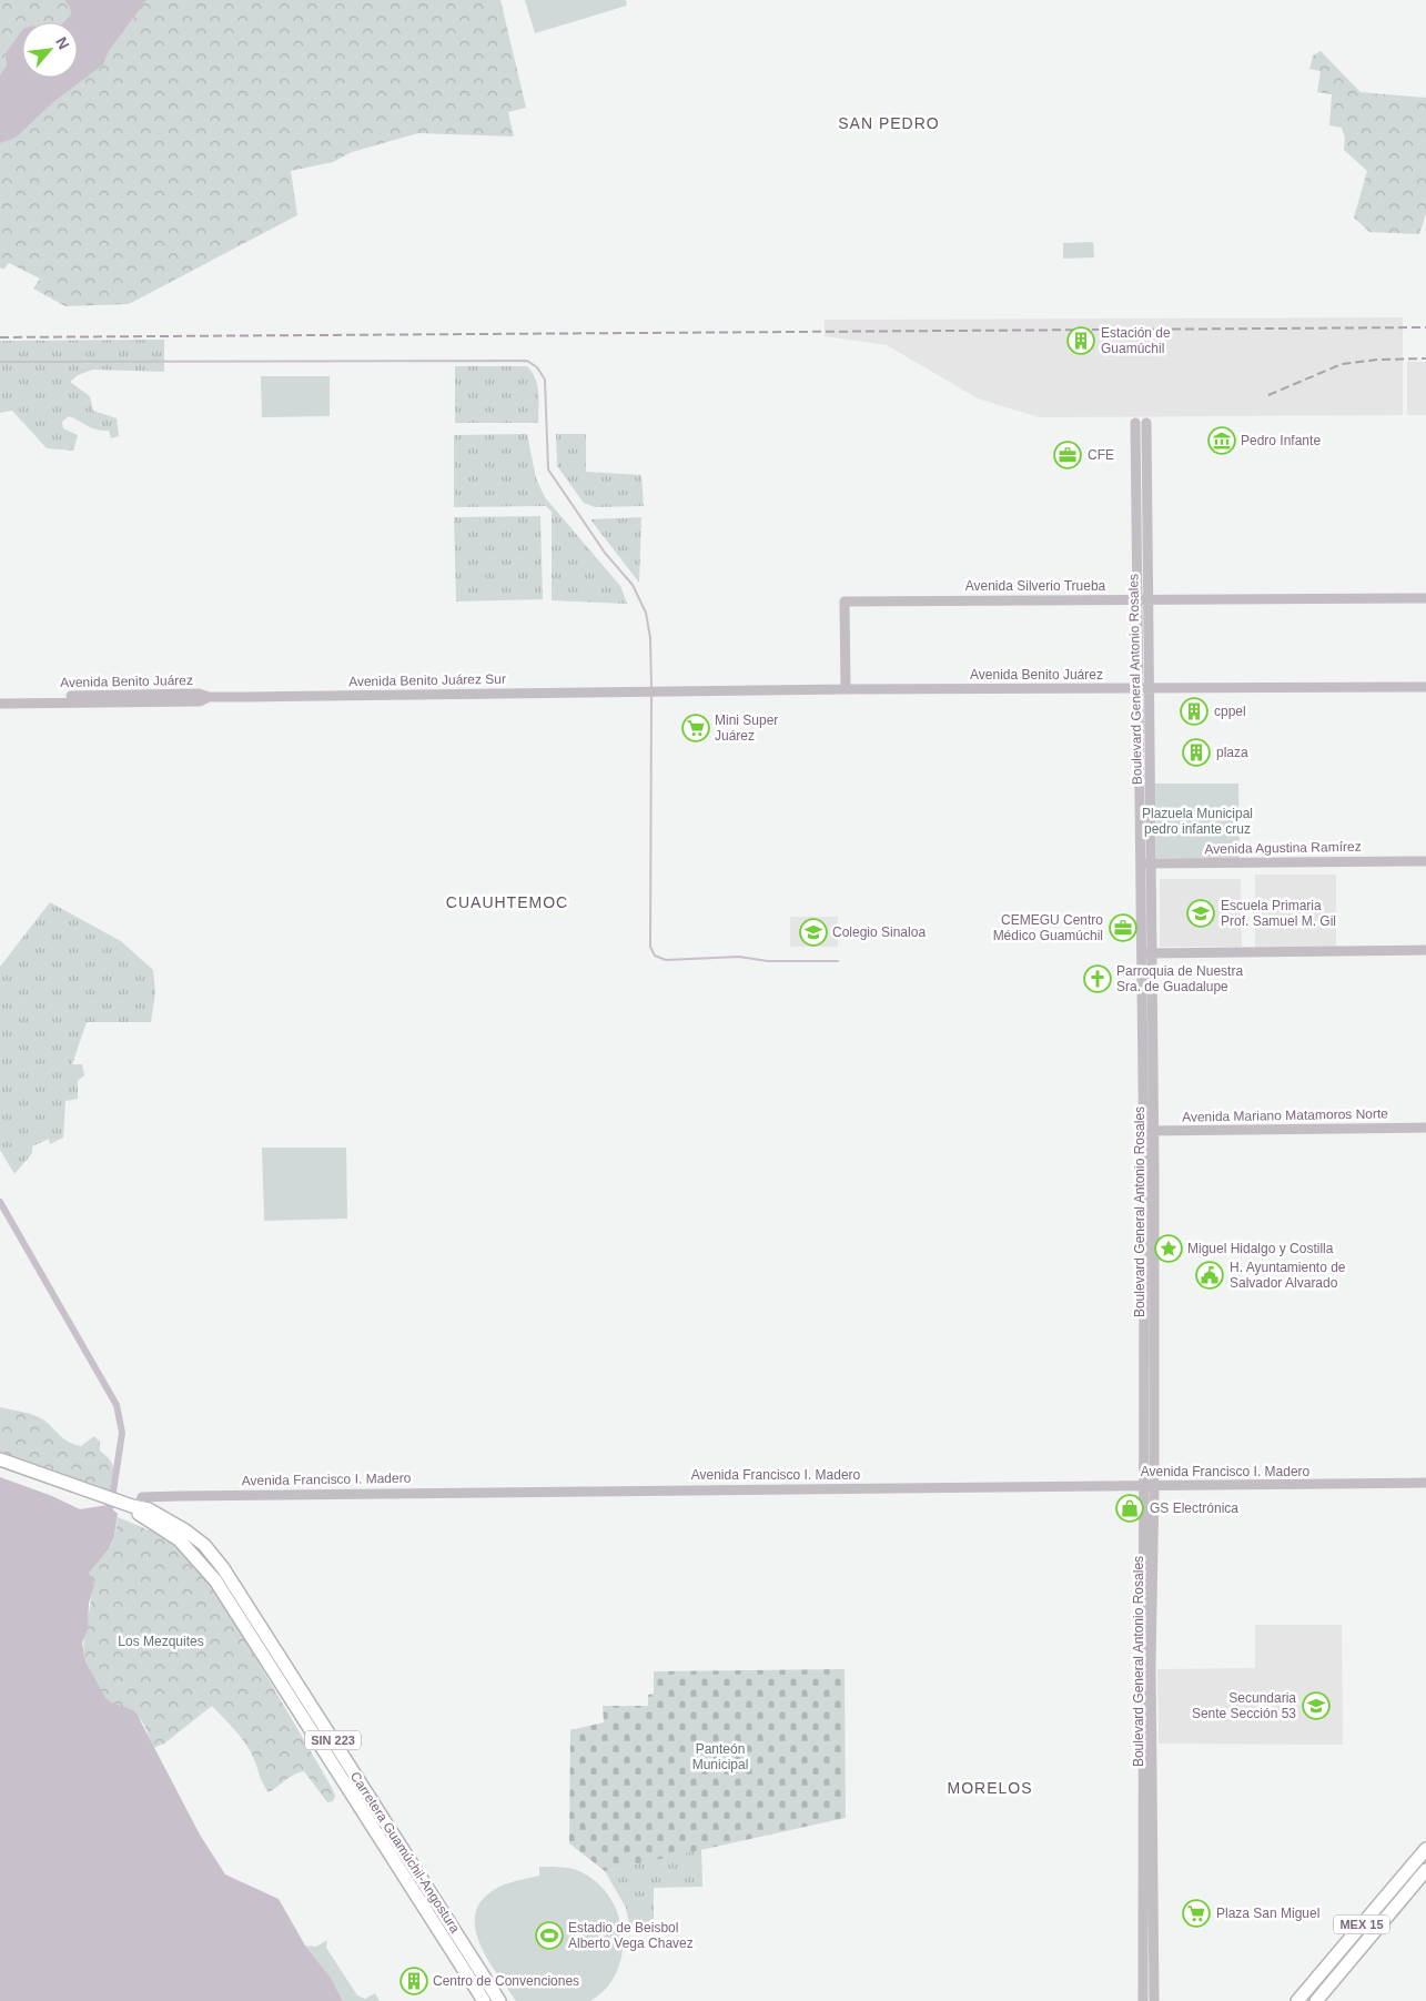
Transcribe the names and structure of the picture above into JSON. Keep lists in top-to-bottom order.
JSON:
{
  "streets": {
    "main road": ["SIN 223", "Carretera Guamúchil-Angostura", "MEX 15"],
    "street": [
      "Avenida Silverio Trueba",
      "Avenida Benito Juárez",
      "Boulevard General Antonio Rosales",
      "Avenida Benito Juárez Sur",
      "Avenida Agustina Ramírez",
      "Avenida Mariano Matamoros Norte",
      "Avenida Francisco I. Madero"
    ]
  },
  "crossings": [
    ["Avenida Silverio Trueba", "Avenida Benito Juárez"],
    ["Avenida Silverio Trueba", "Boulevard General Antonio Rosales"],
    ["Avenida Benito Juárez", "Boulevard General Antonio Rosales"],
    ["Avenida Benito Juárez", "Avenida Benito Juárez Sur"],
    ["Boulevard General Antonio Rosales", "Avenida Agustina Ramírez"],
    ["Boulevard General Antonio Rosales", "Avenida Mariano Matamoros Norte"],
    ["Boulevard General Antonio Rosales", "Avenida Francisco I. Madero"],
    ["Avenida Francisco I. Madero", "SIN 223"],
    ["Avenida Francisco I. Madero", "Carretera Guamúchil-Angostura"],
    ["SIN 223", "Carretera Guamúchil-Angostura"]
  ],
  "districts": ["SAN PEDRO", "CUAUHTEMOC", "MORELOS"],
  "parks": ["Plazuela Municipal pedro infante cruz", "Los Mezquites", "Panteón Municipal"],
  "places": {
    "building": [
      "Estación de Guamúchil",
      "cppel",
      "plaza",
      "Centro de Convenciones"
    ],
    "museum": ["Pedro Infante"],
    "office": ["CFE", "CEMEGU Centro Médico Guamúchil"],
    "supermarket": ["Mini Super Juárez", "Plaza San Miguel"],
    "school or university": ["Escuela Primaria Prof. Samuel M. Gil", "Colegio Sinaloa", "Secundaria Sente Sección 53"],
    "church": ["Parroquia de Nuestra Sra. de Guadalupe"],
    "place": ["Miguel Hidalgo y Costilla"],
    "public building": ["H. Ayuntamiento de Salvador Alvarado"],
    "shop": ["GS Electrónica"],
    "sports": ["Estadio de Beisbol Alberto Vega Chavez"]
  },
  "north": "top right"
}
